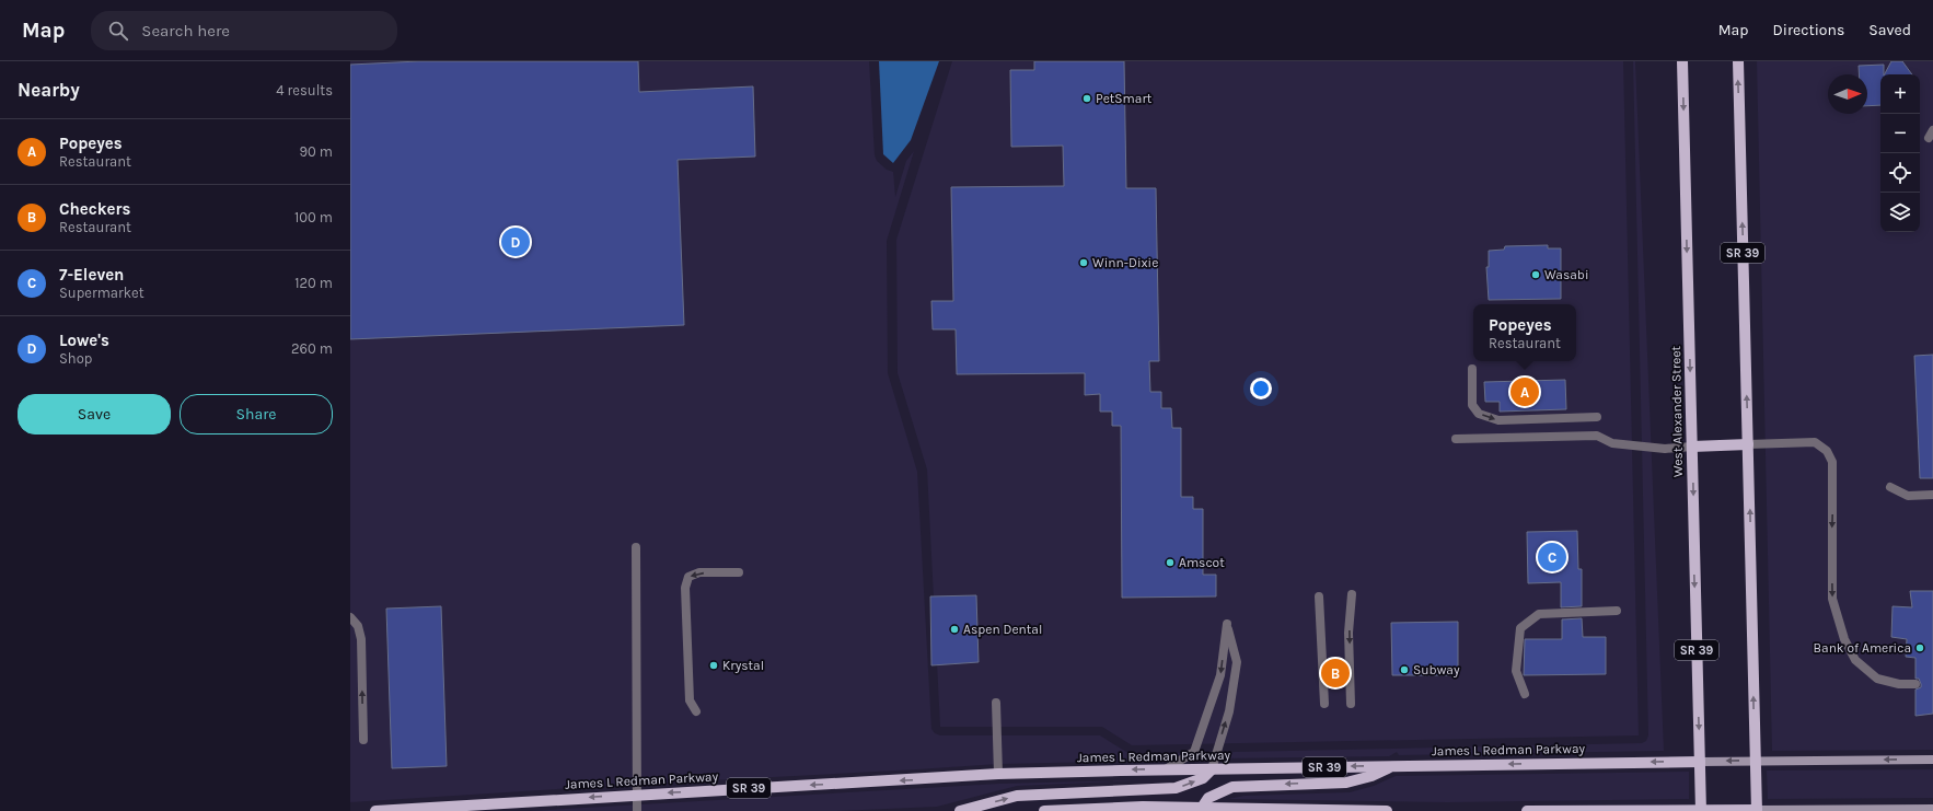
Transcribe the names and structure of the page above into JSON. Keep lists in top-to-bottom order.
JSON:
{
  "streets": {
    "main road": ["SR 39", "West Alexander Street", "James L Redman Parkway"]
  },
  "crossings": [
    ["SR 39", "James L Redman Parkway"],
    ["West Alexander Street", "James L Redman Parkway"]
  ],
  "places": [
    "PetSmart",
    "Winn-Dixie",
    "Wasabi",
    "Amscot",
    "Aspen Dental",
    "Bank of America",
    "Krystal",
    "Subway"
  ],
  "north": "right",
  "page": {
    "header": "Map",
    "search": "Search here",
    "nav": ["Map", "Directions", "Saved"],
    "heading": ["Nearby", "4 results"],
    "map_buttons": ["+", "−"],
    "list": [
      {
        "mark": "A",
        "name": "Popeyes",
        "note": "Restaurant",
        "value": "90 m"
      },
      {
        "mark": "B",
        "name": "Checkers",
        "note": "Restaurant",
        "value": "100 m"
      },
      {
        "mark": "C",
        "name": "7-Eleven",
        "note": "Supermarket",
        "value": "120 m"
      },
      {
        "mark": "D",
        "name": "Lowe's",
        "note": "Shop",
        "value": "260 m"
      }
    ],
    "pins": [
      "D",
      "A",
      "C",
      "B"
    ],
    "popup": ["Popeyes", "Restaurant"],
    "buttons": ["Save", "Share"]
  }
}
